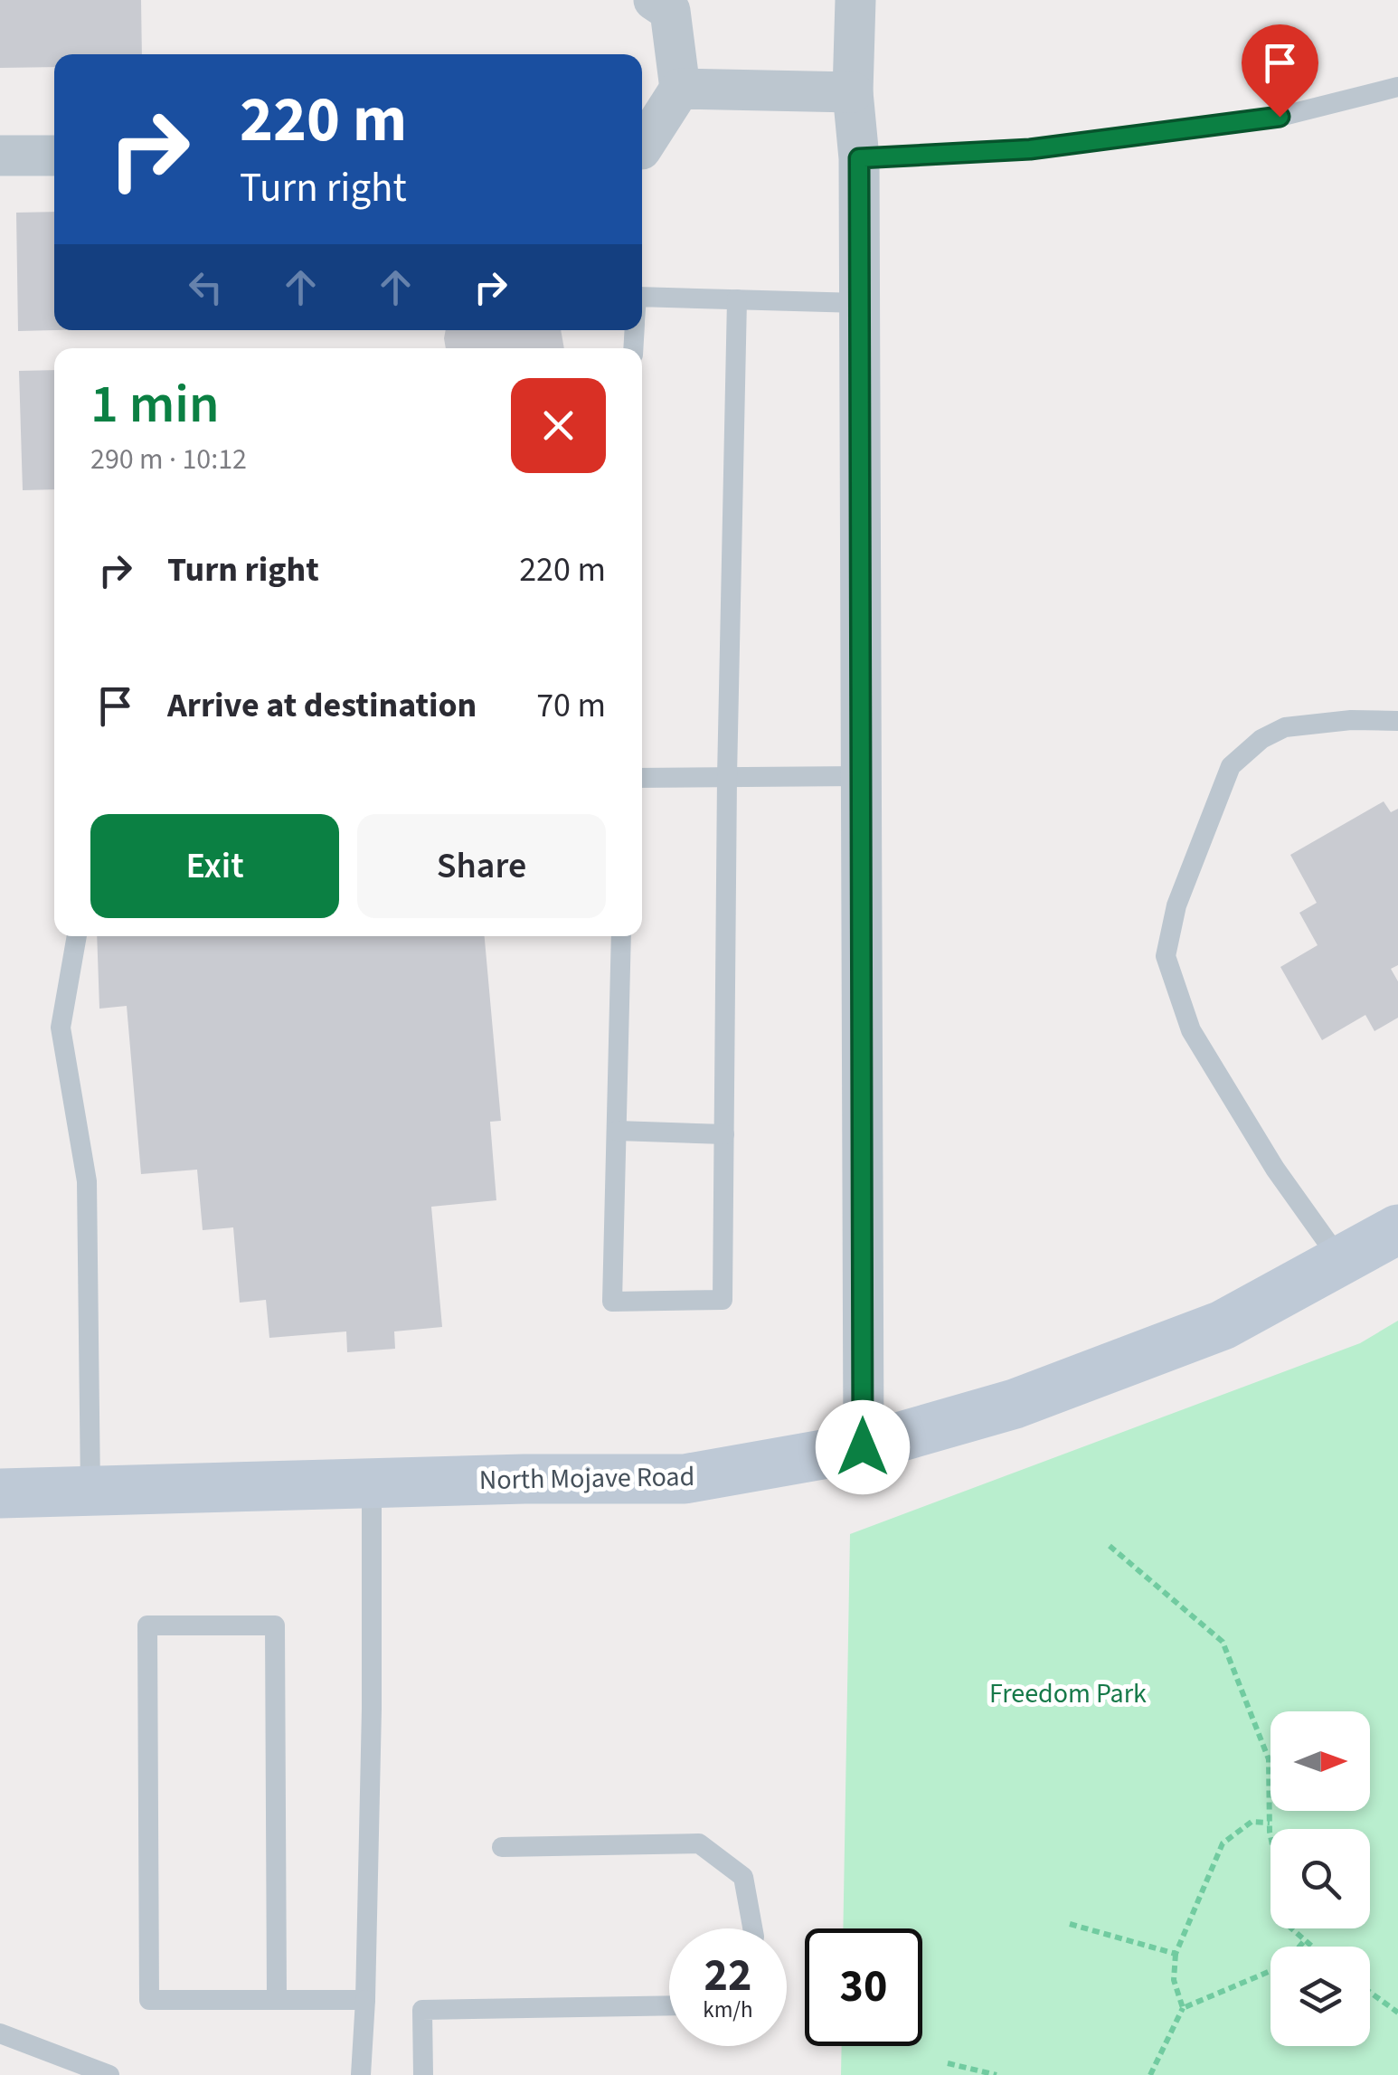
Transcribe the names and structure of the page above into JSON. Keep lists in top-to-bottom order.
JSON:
{
  "streets": {
    "street": ["North Mojave Road"]
  },
  "parks": ["Freedom Park"],
  "north": "right",
  "page": {
    "turn": ["220 m", "Turn right"],
    "heading": ["1 min", "290 m · 10:12"],
    "list": [
      {
        "name": "Turn right",
        "value": "220 m"
      },
      {
        "name": "Arrive at destination",
        "value": "70 m"
      }
    ],
    "buttons": ["Exit", "Share"],
    "speed": "22 km/h",
    "limit": "30"
  }
}
